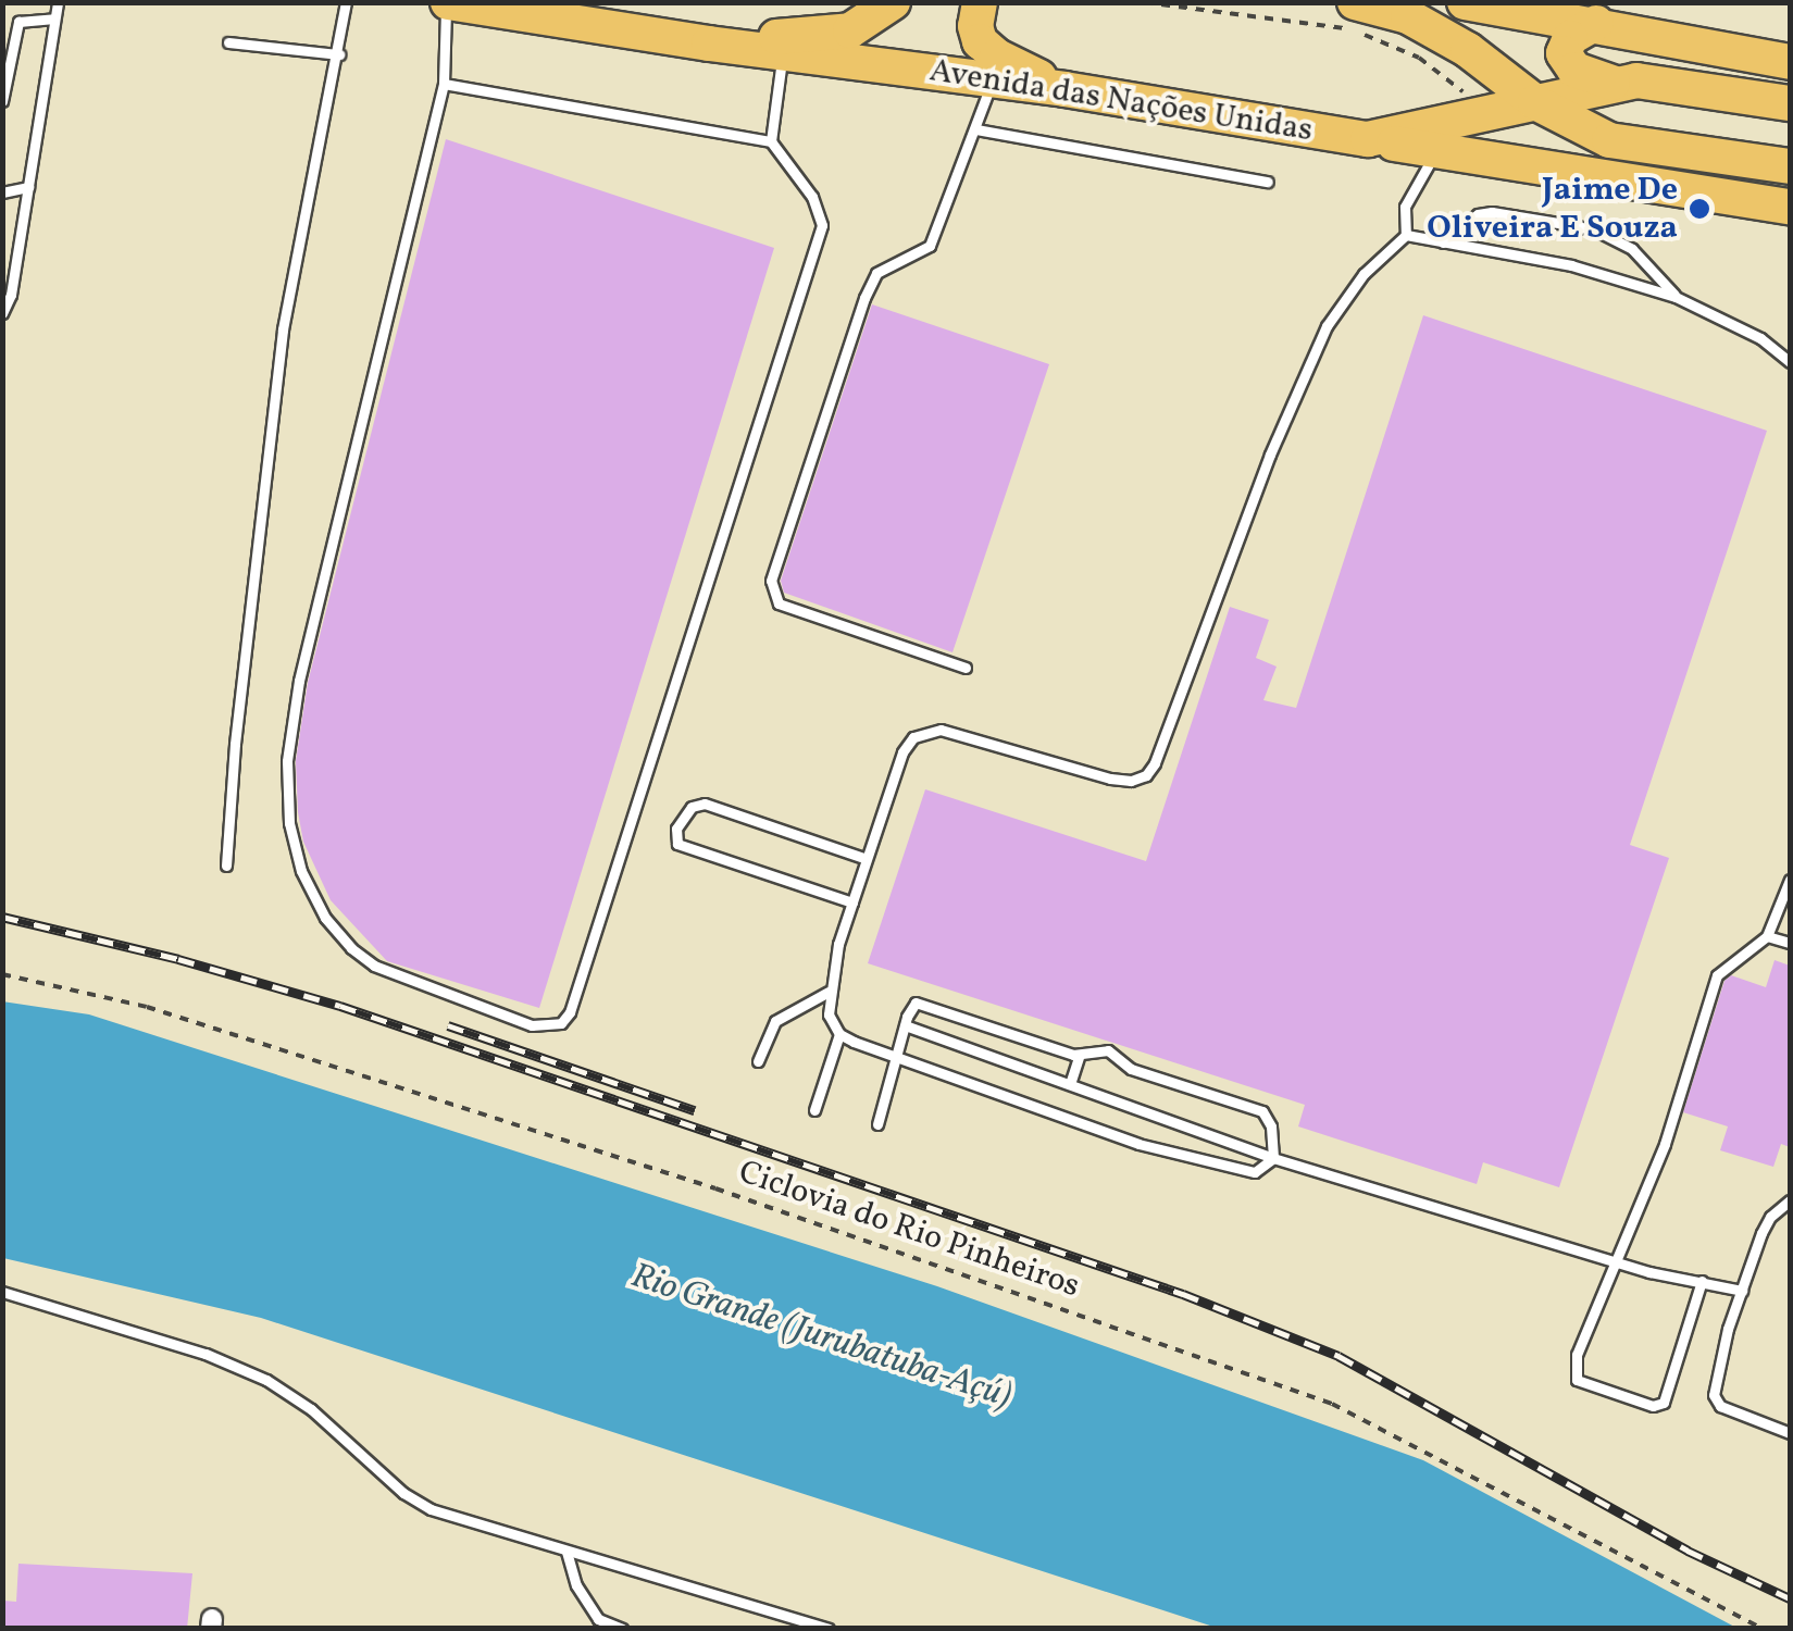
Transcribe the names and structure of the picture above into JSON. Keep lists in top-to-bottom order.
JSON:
{
  "streets": {
    "highway": ["Avenida das Nações Unidas"],
    "path": ["Ciclovia do Rio Pinheiros"]
  },
  "water": ["Rio Grande (Jurubatuba-Açú)"],
  "places": ["Jaime De Oliveira E Souza"]
}
